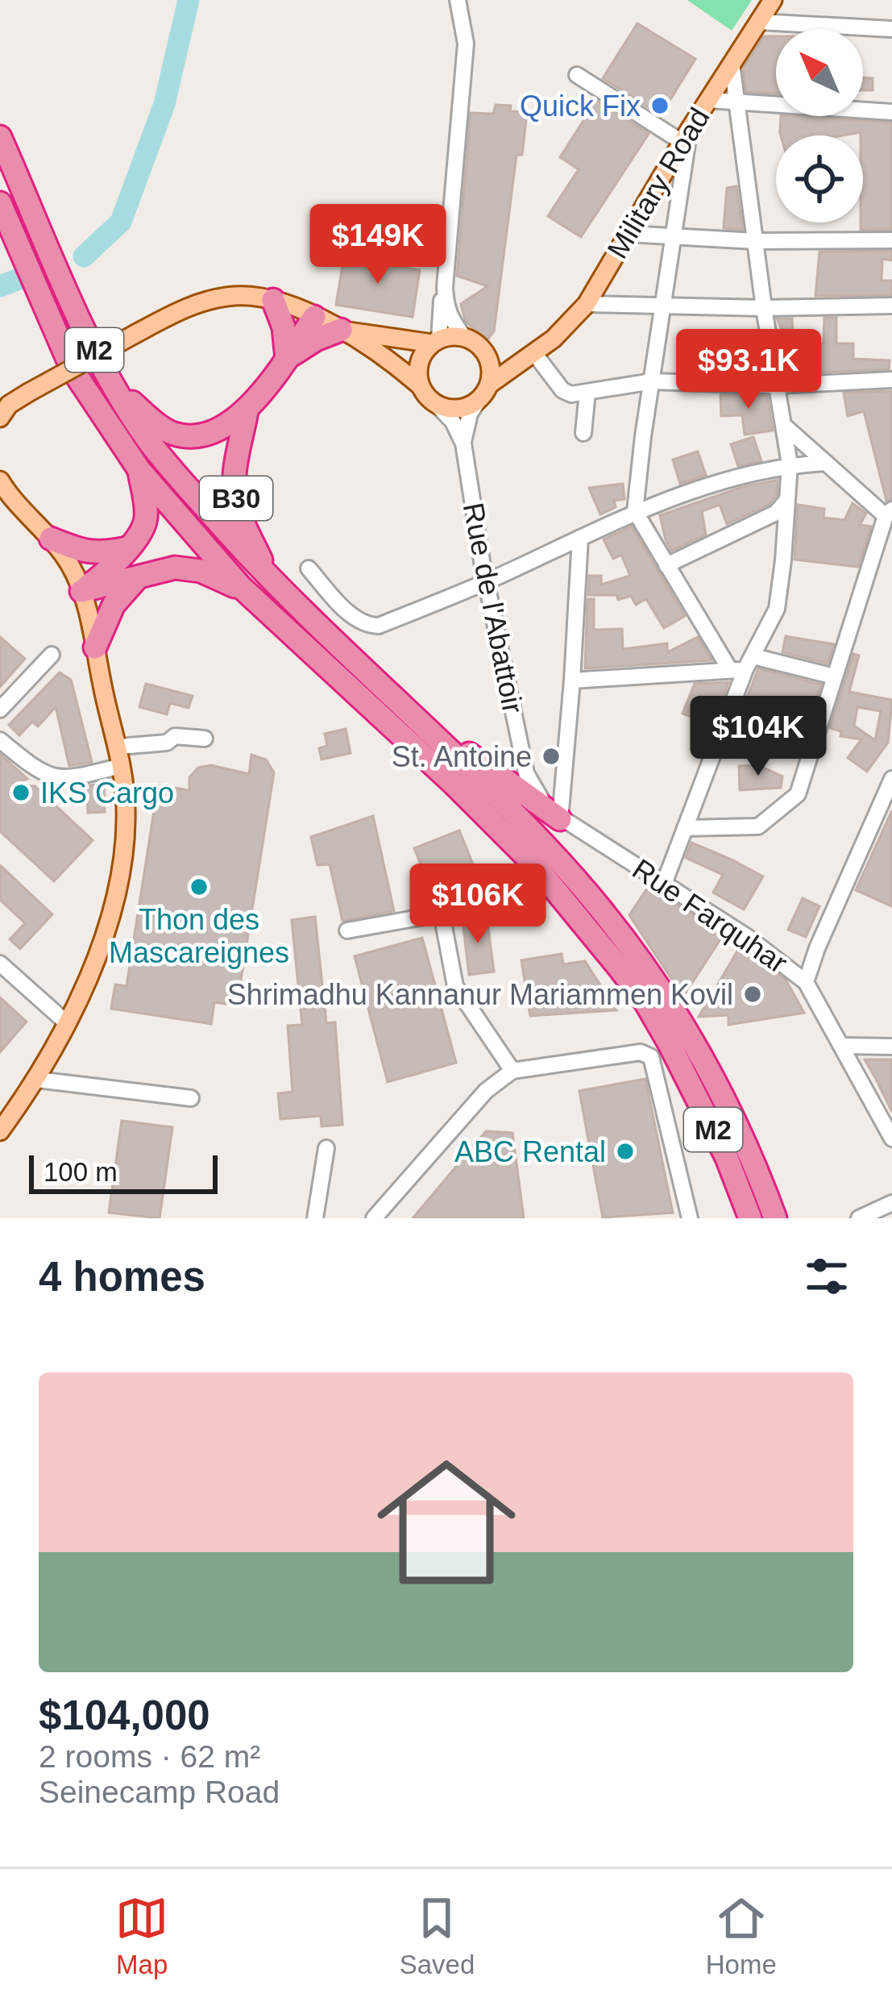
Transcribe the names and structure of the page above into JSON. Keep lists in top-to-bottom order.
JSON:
{
  "streets": {
    "highway": ["M2", "B30"],
    "main road": ["Military Road"],
    "street": ["Rue de l'Abattoir", "Rue Farquhar"]
  },
  "crossings": [
    ["Military Road", "Rue de l'Abattoir"],
    ["M2", "B30"],
    ["Rue de l'Abattoir", "Rue Farquhar"]
  ],
  "places": [
    "Quick Fix",
    "St. Antoine",
    "IKS Cargo",
    "Thon des Mascareignes",
    "Shrimadhu Kannanur Mariammen Kovil",
    "ABC Rental"
  ],
  "scale_bar": "100 m",
  "north": "top left",
  "page": {
    "price": [
      "$149K",
      "$93.1K",
      "$104K",
      "$106K"
    ],
    "scale": "100 m",
    "heading": "4 homes",
    "list": [
      {
        "name": "$104,000",
        "note": "2 rooms · 62 m² · Seinecamp Road"
      }
    ],
    "tabs": ["Map", "Saved", "Home"]
  }
}
